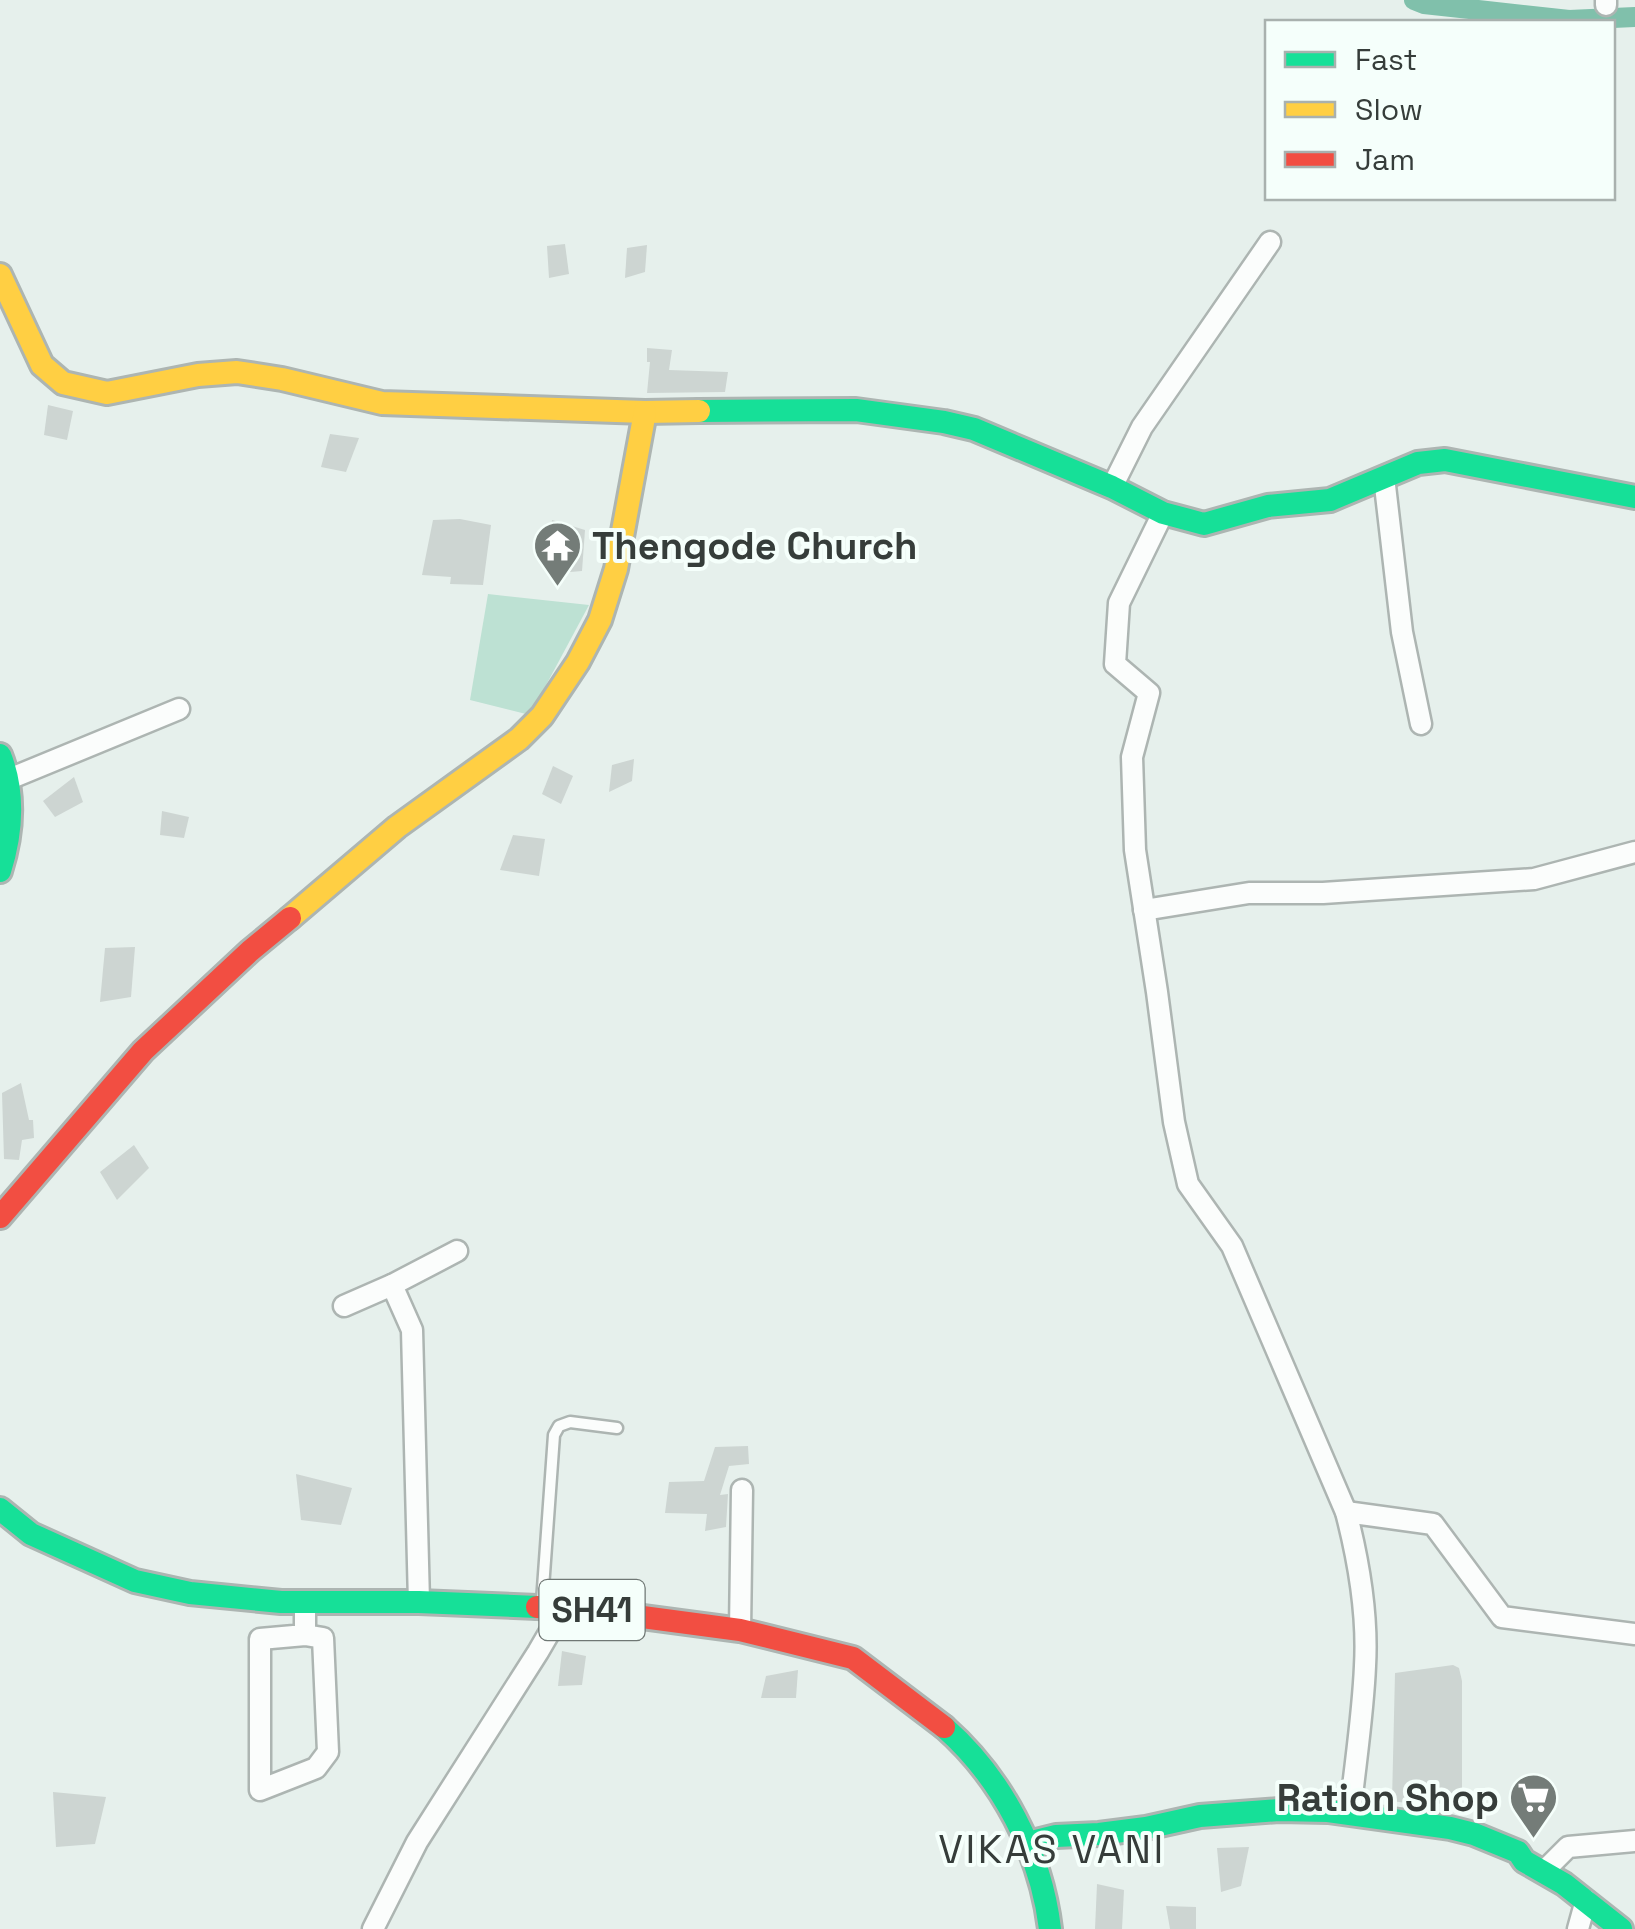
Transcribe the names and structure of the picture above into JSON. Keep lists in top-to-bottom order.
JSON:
{
  "streets": {
    "street": ["SH41"]
  },
  "districts": ["VIKAS VANI"],
  "places": {
    "temple": ["Thengode Church"],
    "supermarket": ["Ration Shop"]
  },
  "legend": ["Fast", "Slow", "Jam"]
}
